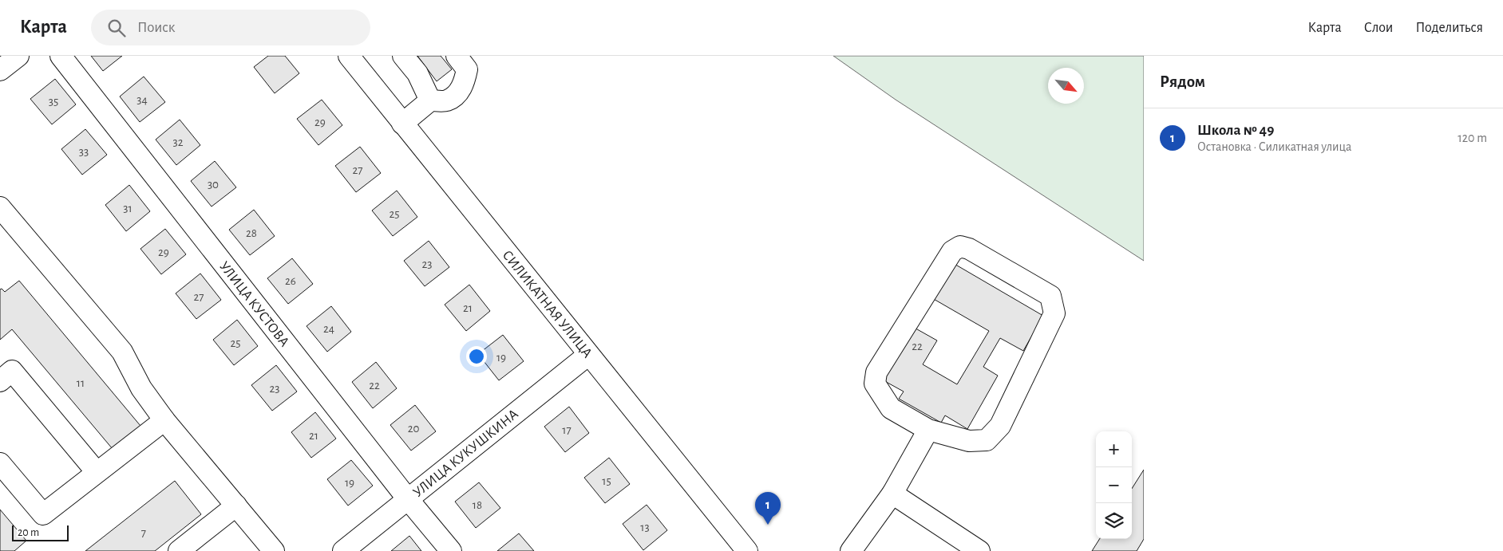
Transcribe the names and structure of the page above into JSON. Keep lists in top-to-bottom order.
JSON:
{
  "streets": {
    "street": ["УЛИЦА КУСТОВА", "СИЛИКАТНАЯ УЛИЦА", "УЛИЦА КУКУШКИНА"]
  },
  "crossings": [
    ["УЛИЦА КУСТОВА", "УЛИЦА КУКУШКИНА"],
    ["СИЛИКАТНАЯ УЛИЦА", "УЛИЦА КУКУШКИНА"]
  ],
  "house_numbers": [
    "34",
    "35",
    "29",
    "32",
    "33",
    "27",
    "30",
    "31",
    "25",
    "28",
    "29",
    "23",
    "26",
    "27",
    "21",
    "24",
    "25",
    "22",
    "19",
    "11",
    "22",
    "23",
    "20",
    "17",
    "21",
    "15",
    "19",
    "18",
    "13",
    "7"
  ],
  "scale_bar": "20 m",
  "north": "bottom right",
  "page": {
    "header": "Карта",
    "search": "Поиск",
    "nav": ["Карта", "Слои", "Поделиться"],
    "heading": "Рядом",
    "list": [
      {
        "mark": "1",
        "name": "Школа № 49",
        "note": "Остановка · Силикатная улица",
        "value": "120 m"
      }
    ],
    "map_buttons": ["+", "−"],
    "pins": "1",
    "scale": "20 m"
  }
}
